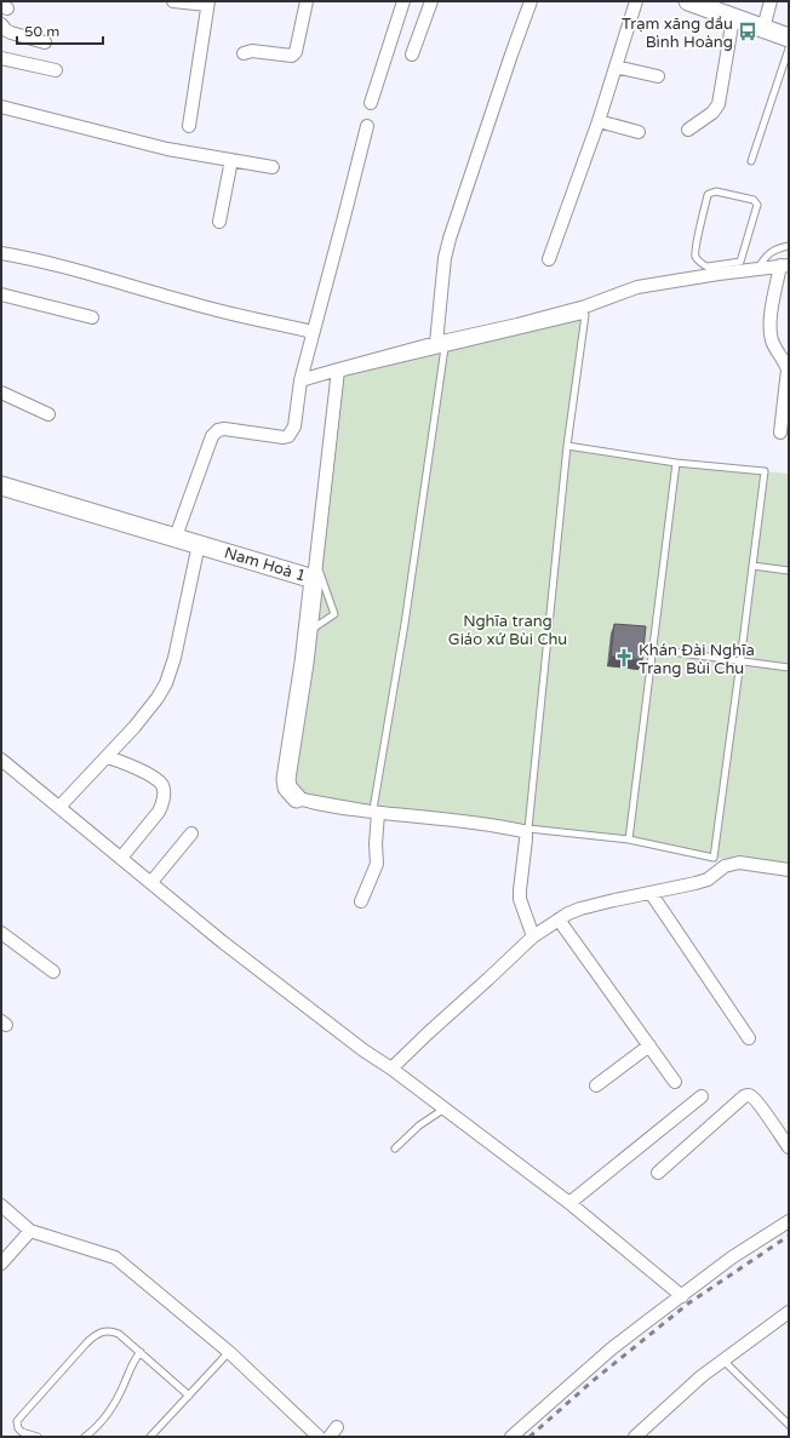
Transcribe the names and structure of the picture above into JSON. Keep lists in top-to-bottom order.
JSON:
{
  "streets": {
    "street": ["Nam Hoà 1"]
  },
  "parks": ["Nghĩa trang Giáo xứ Bùi Chu"],
  "places": {
    "bus stop": ["Trạm xăng dầu Bình Hoàng"],
    "church": ["Khán Đài Nghĩa Trang Bùi Chu"]
  },
  "scale_bar": "50 m"
}
